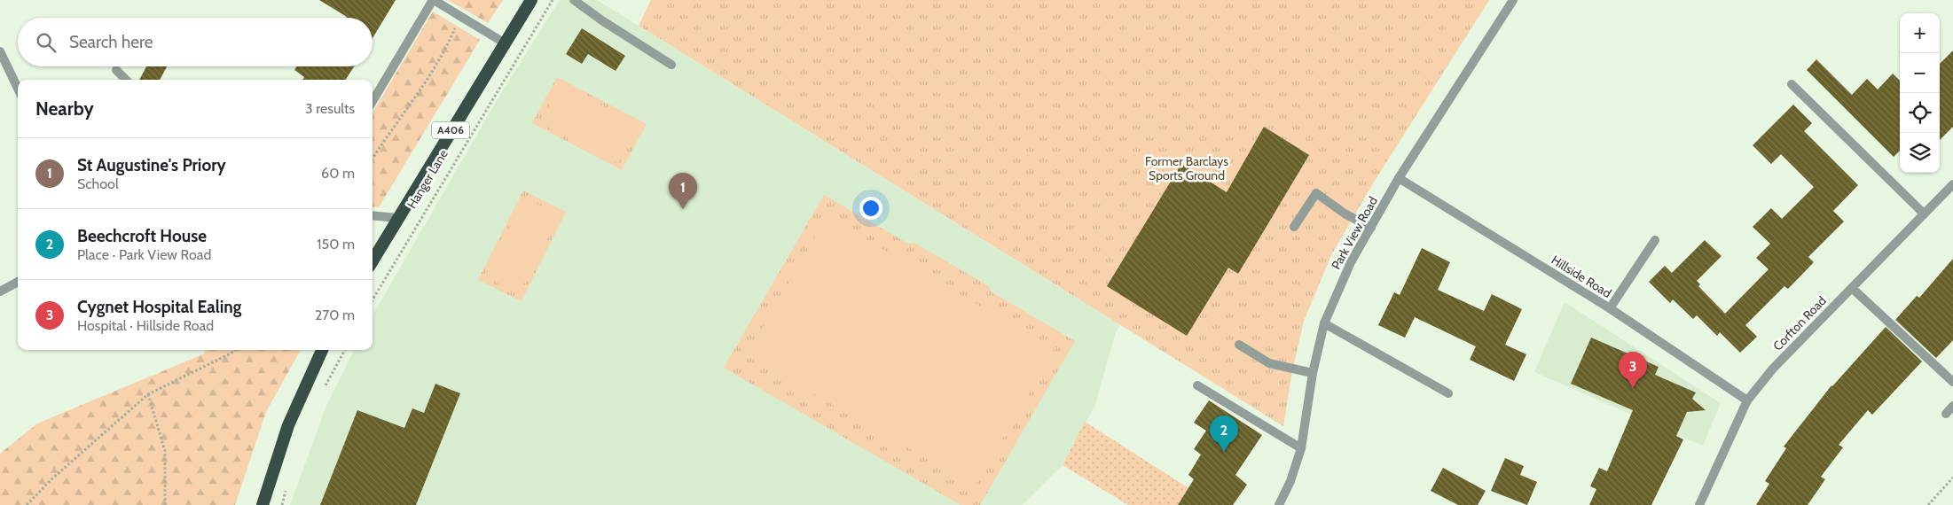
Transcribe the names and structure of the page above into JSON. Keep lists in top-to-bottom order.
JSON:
{
  "streets": {
    "highway": ["A406", "Hanger Lane"],
    "street": ["Park View Road", "Hillside Road", "Corfton Road"]
  },
  "crossings": [
    ["Park View Road", "Hillside Road"],
    ["Hillside Road", "Corfton Road"]
  ],
  "parks": ["Former Barclays Sports Ground"],
  "page": {
    "map_buttons": ["+", "−"],
    "search": "Search here",
    "heading": ["Nearby", "3 results"],
    "list": [
      {
        "mark": "1",
        "name": "St Augustine's Priory",
        "note": "School",
        "value": "60 m"
      },
      {
        "mark": "2",
        "name": "Beechcroft House",
        "note": "Place · Park View Road",
        "value": "150 m"
      },
      {
        "mark": "3",
        "name": "Cygnet Hospital Ealing",
        "note": "Hospital · Hillside Road",
        "value": "270 m"
      }
    ],
    "pins": ["1", "3", "2"]
  }
}
